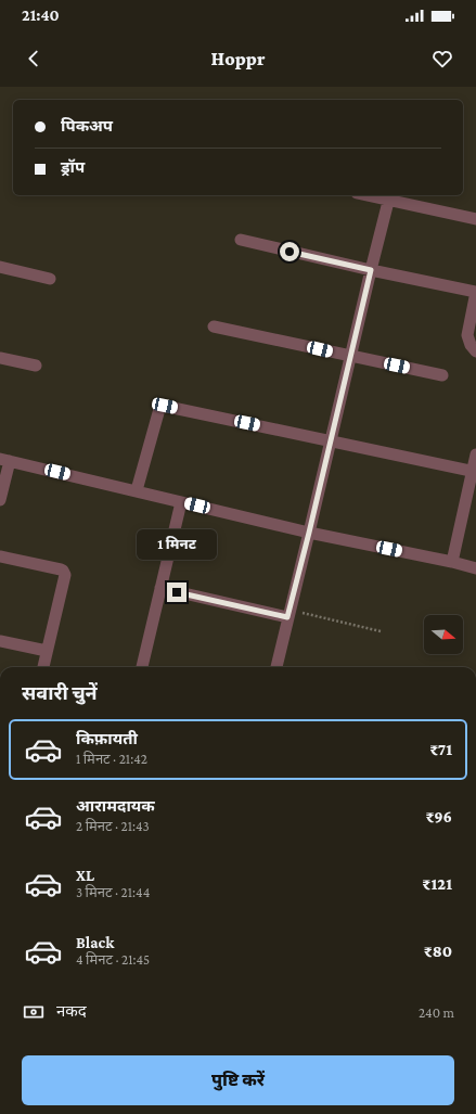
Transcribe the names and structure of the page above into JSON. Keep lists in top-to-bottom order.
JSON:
{
  "north": "right",
  "page": {
    "status": "21:40",
    "header": "Hoppr",
    "banner": ["पिकअप", "ड्रॉप"],
    "bubble": "1 मिनट",
    "heading": "सवारी चुनें",
    "list": [
      {
        "name": "किफ़ायती",
        "note": "1 मिनट · 21:42",
        "value": "₹71"
      },
      {
        "name": "आरामदायक",
        "note": "2 मिनट · 21:43",
        "value": "₹96"
      },
      {
        "name": "XL",
        "note": "3 मिनट · 21:44",
        "value": "₹121"
      },
      {
        "name": "Black",
        "note": "4 मिनट · 21:45",
        "value": "₹80"
      }
    ],
    "pay": ["नकद", "240 m"],
    "buttons": "पुष्टि करें"
  }
}
